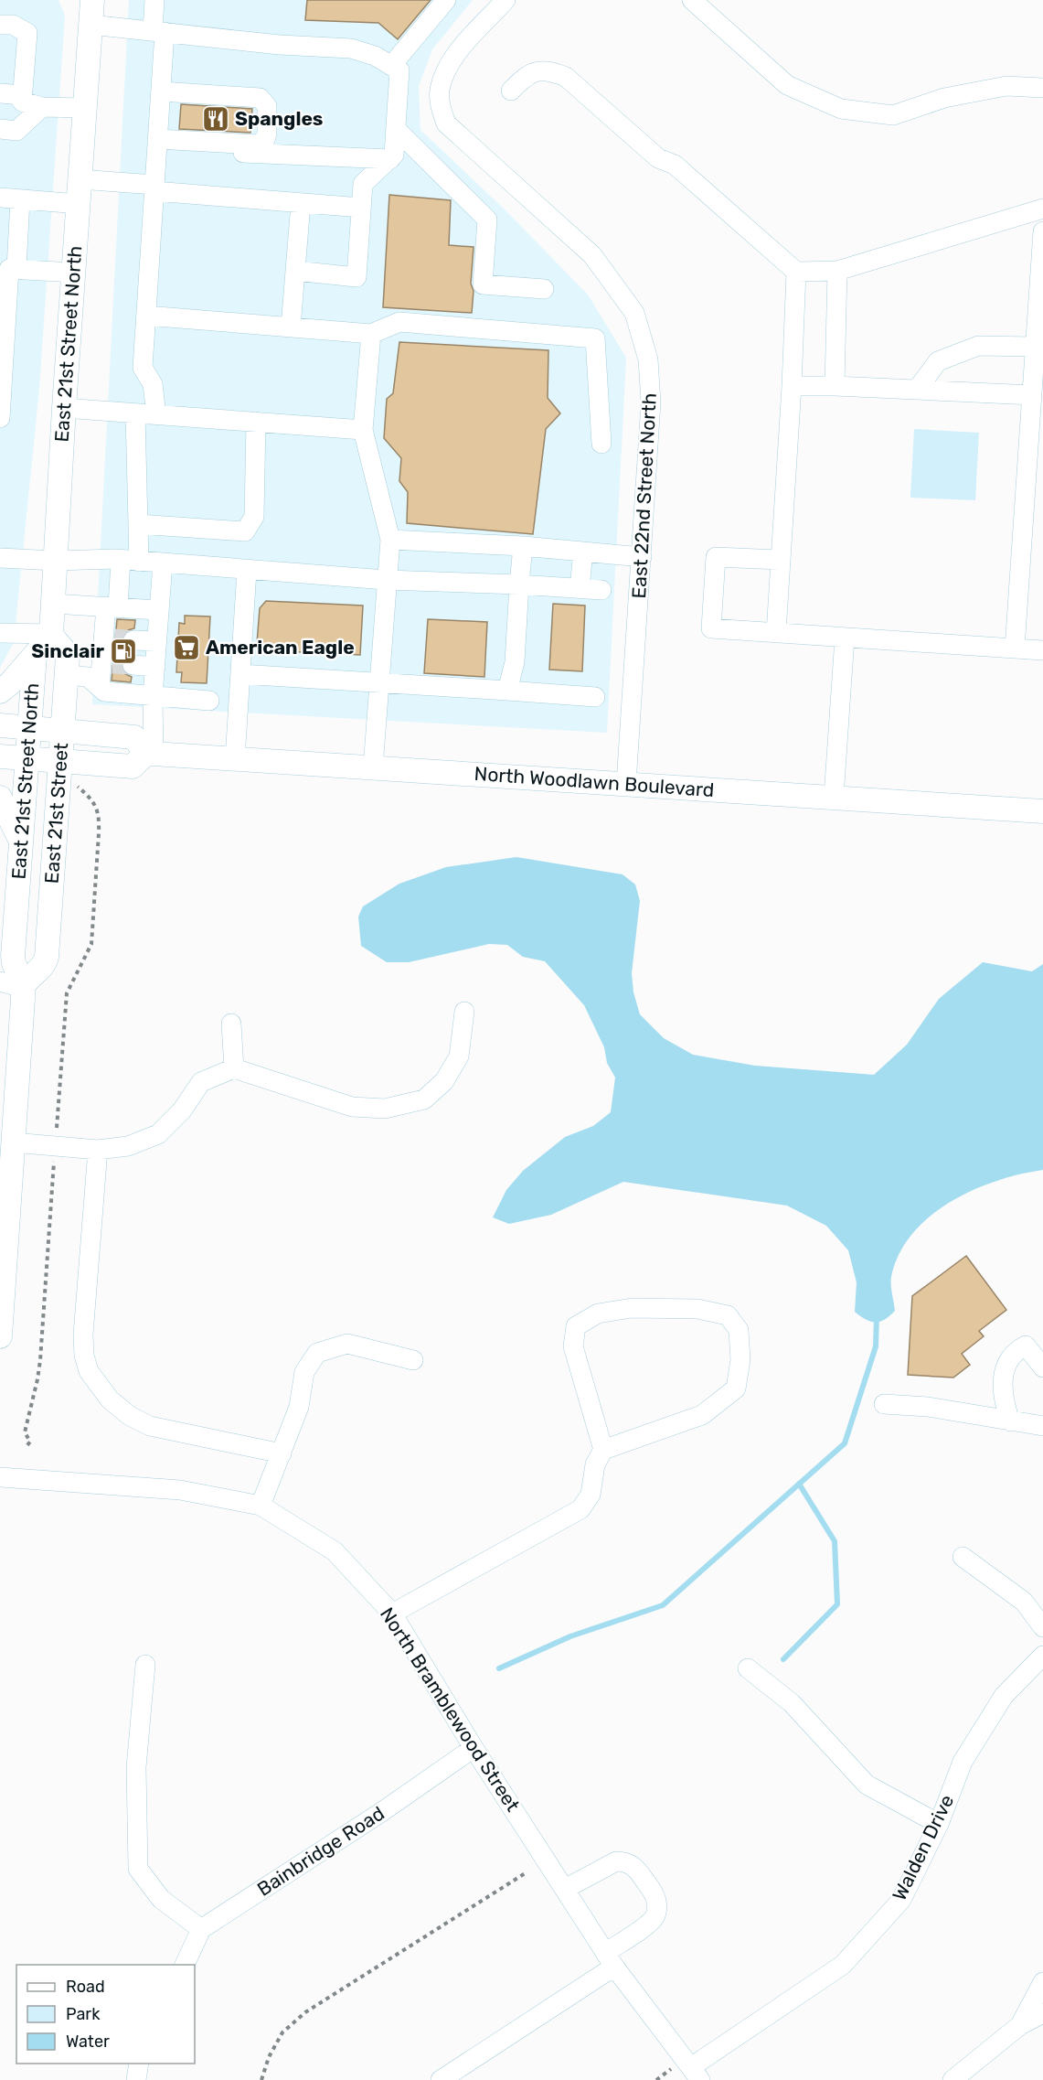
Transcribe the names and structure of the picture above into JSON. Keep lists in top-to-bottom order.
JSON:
{
  "streets": {
    "main road": ["East 21st Street North", "North Woodlawn Boulevard", "East 21st Street"],
    "street": [
      "East 22nd Street North",
      "North Bramblewood Street",
      "Walden Drive",
      "Bainbridge Road"
    ]
  },
  "crossings": [
    ["East 21st Street North", "East 21st Street"],
    ["East 22nd Street North", "North Woodlawn Boulevard"],
    ["North Bramblewood Street", "Walden Drive"],
    ["North Bramblewood Street", "Bainbridge Road"]
  ],
  "places": {
    "restaurant": ["Spangles"],
    "supermarket": ["American Eagle"],
    "fuel station": ["Sinclair"]
  },
  "legend": ["Road", "Park", "Water"]
}
